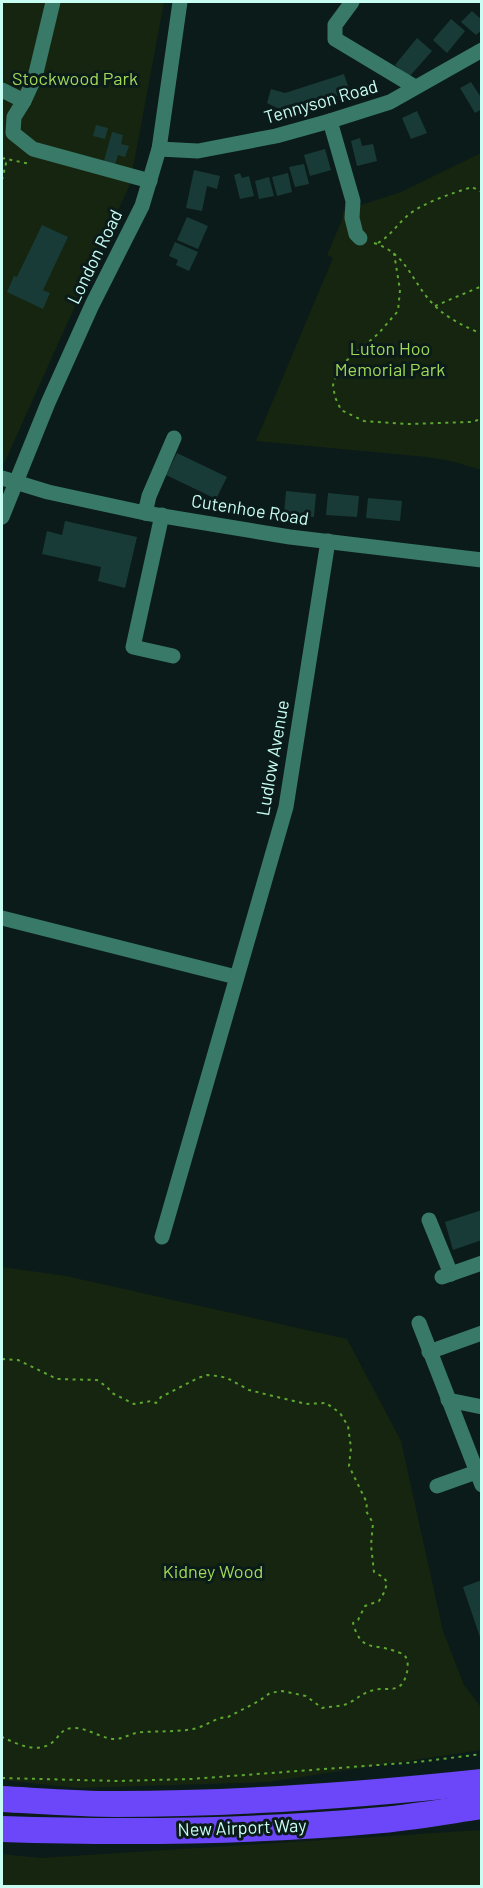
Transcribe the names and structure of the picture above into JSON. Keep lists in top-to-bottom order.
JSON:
{
  "streets": {
    "highway": ["New Airport Way"],
    "street": [
      "Tennyson Road",
      "London Road",
      "Cutenhoe Road",
      "Ludlow Avenue"
    ]
  },
  "crossings": [
    ["Tennyson Road", "London Road"],
    ["London Road", "Cutenhoe Road"],
    ["Cutenhoe Road", "Ludlow Avenue"]
  ],
  "parks": ["Stockwood Park", "Luton Hoo Memorial Park", "Kidney Wood"]
}
